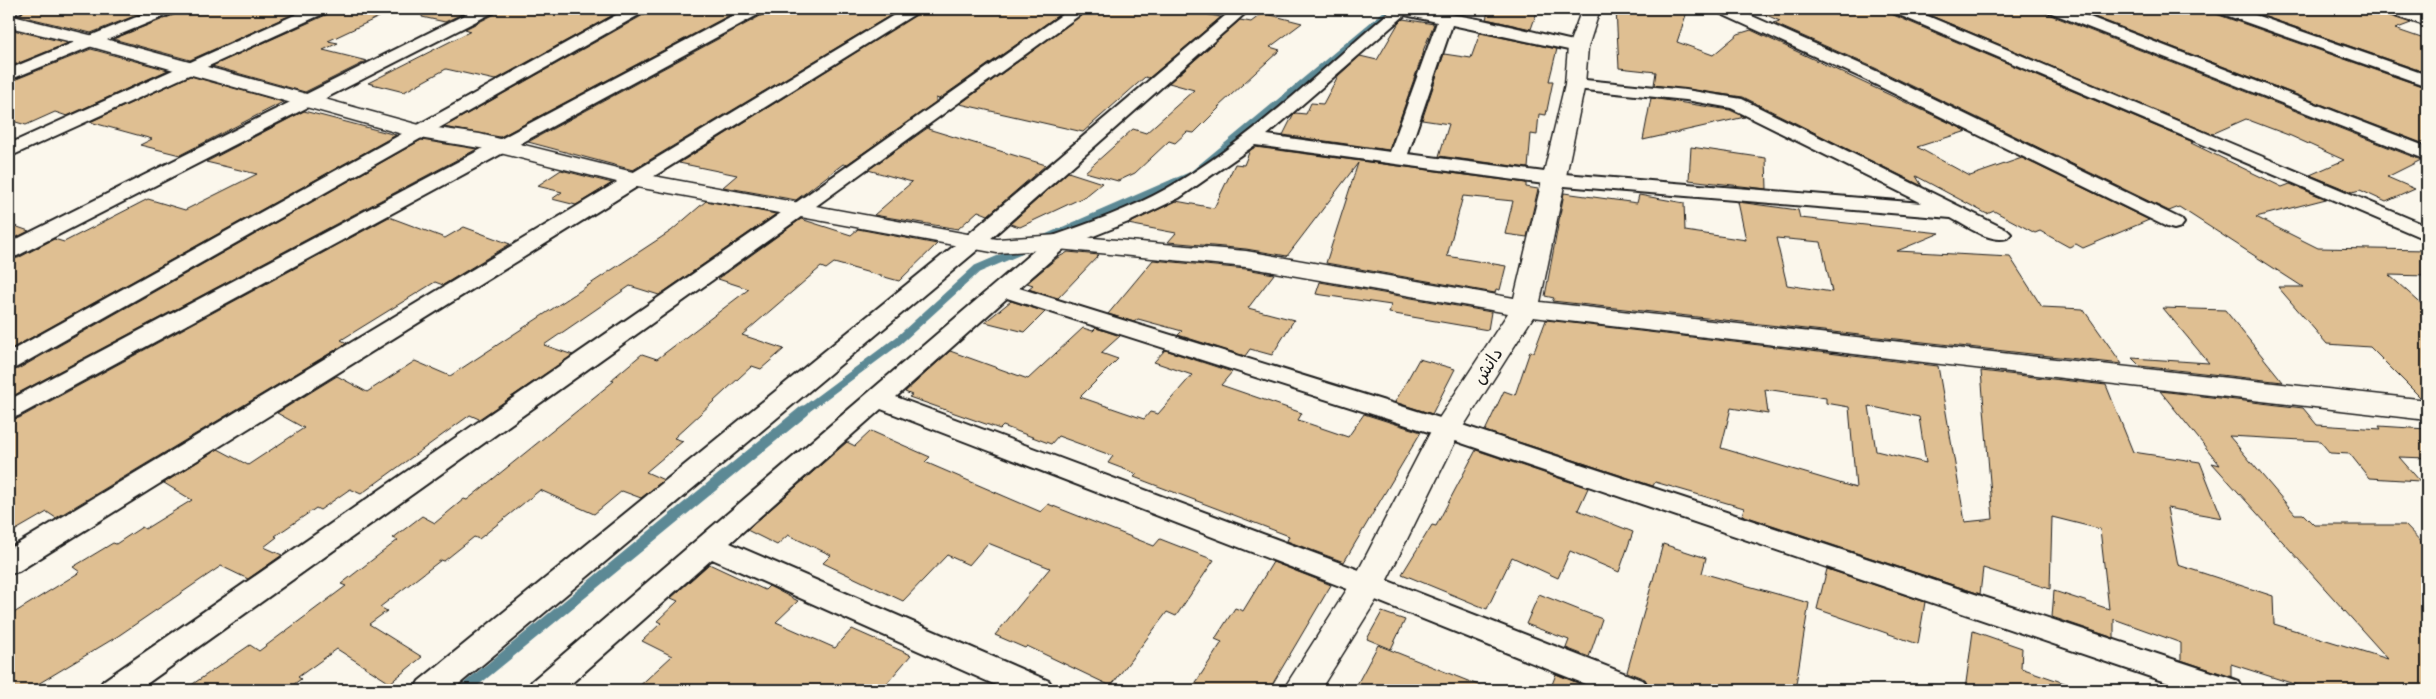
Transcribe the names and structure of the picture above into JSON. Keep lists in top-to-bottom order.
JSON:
{
  "streets": {
    "street": ["دانش"]
  }
}
